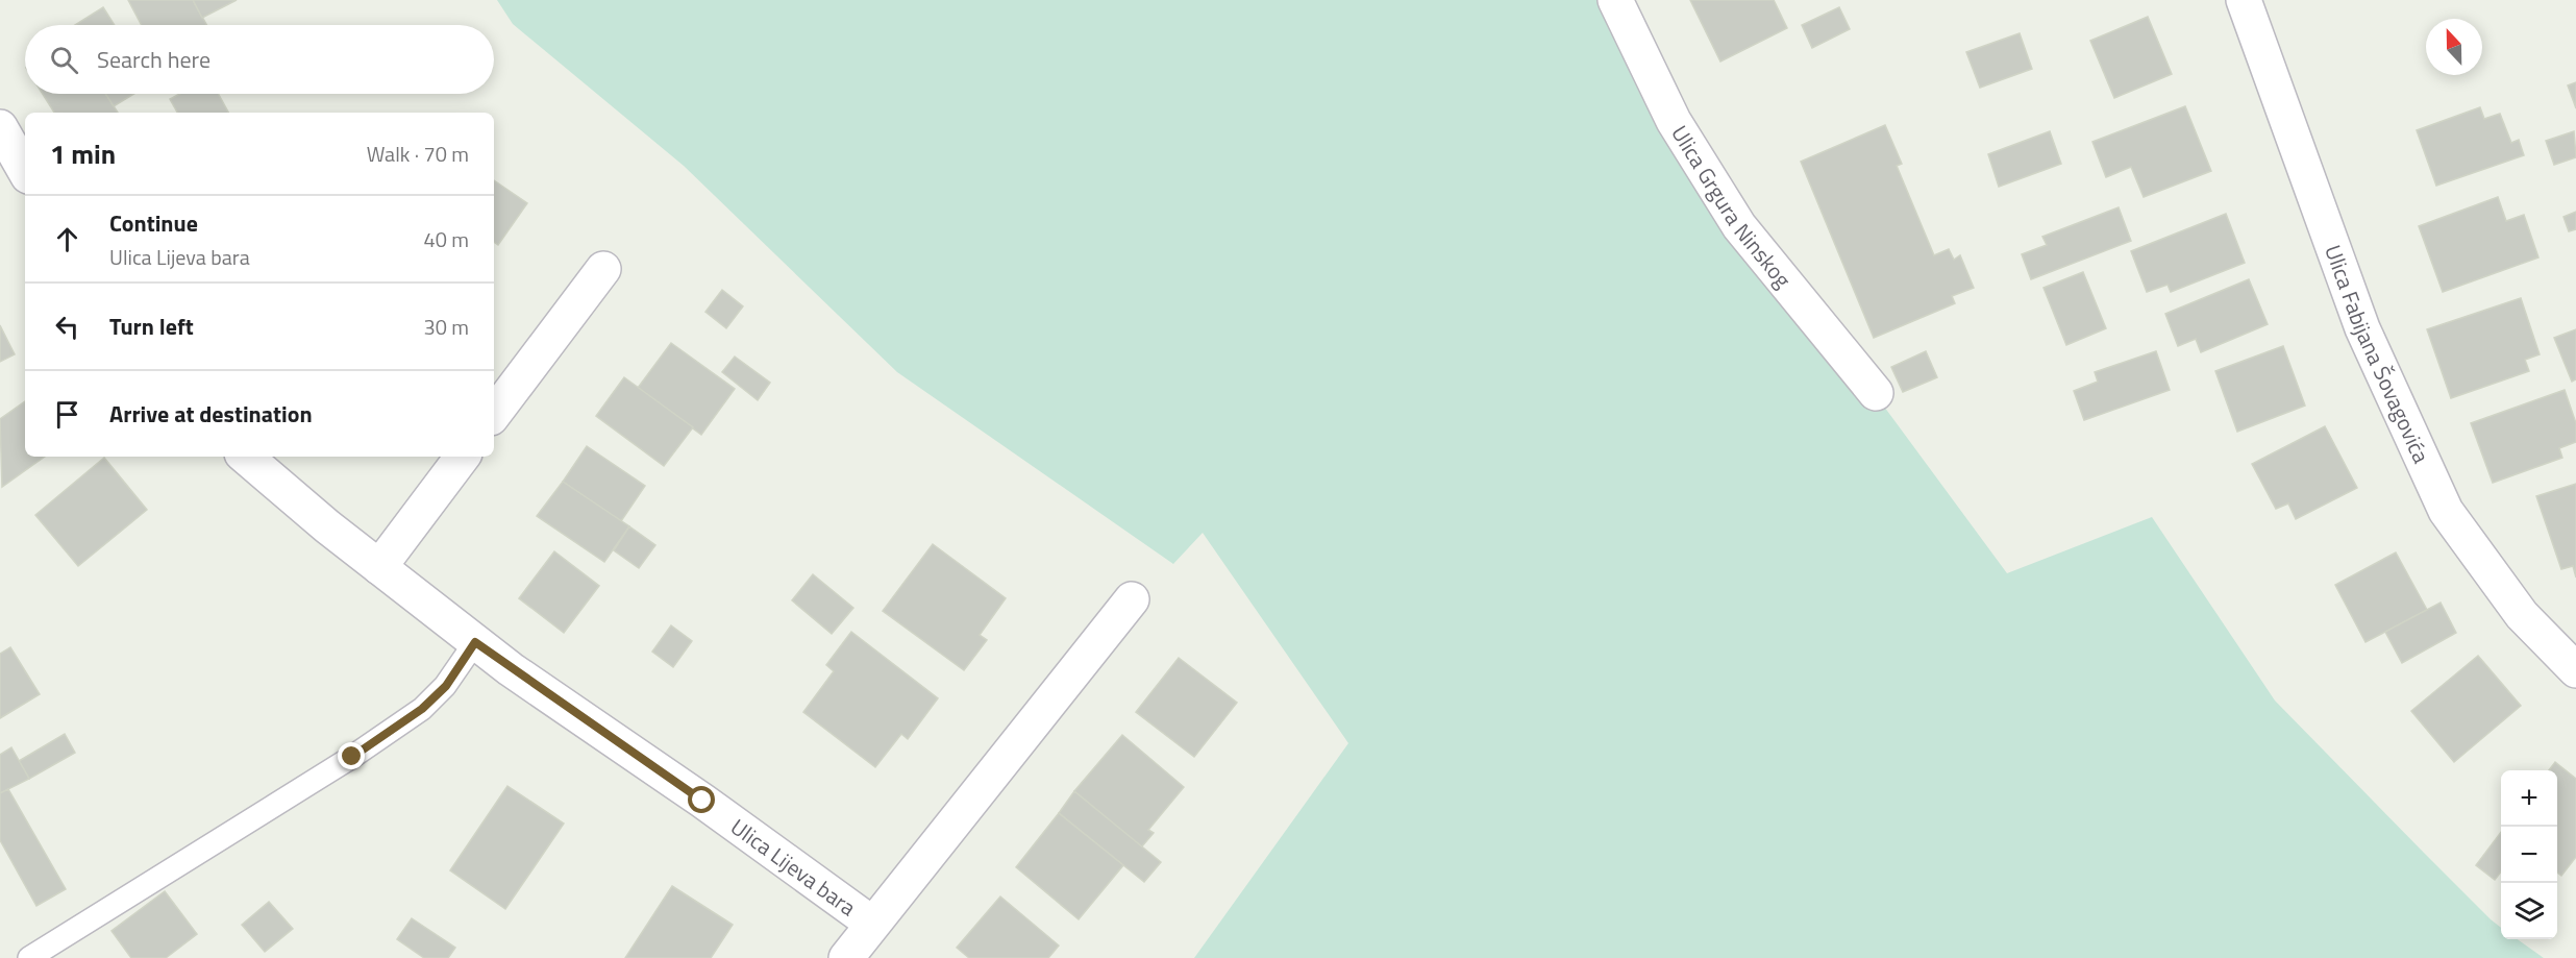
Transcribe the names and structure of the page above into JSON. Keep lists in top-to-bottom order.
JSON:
{
  "streets": {
    "street": ["Ulica Grgura Ninskog", "Ulica Fabijana Šovagovića", "Ulica Lijeva bara"]
  },
  "north": "top",
  "page": {
    "search": "Search here",
    "heading": ["1 min", "Walk · 70 m"],
    "list": [
      ["Continue", "Ulica Lijeva bara", "40 m"],
      ["Turn left", "30 m"],
      "Arrive at destination"
    ],
    "map_buttons": ["+", "−"]
  }
}
